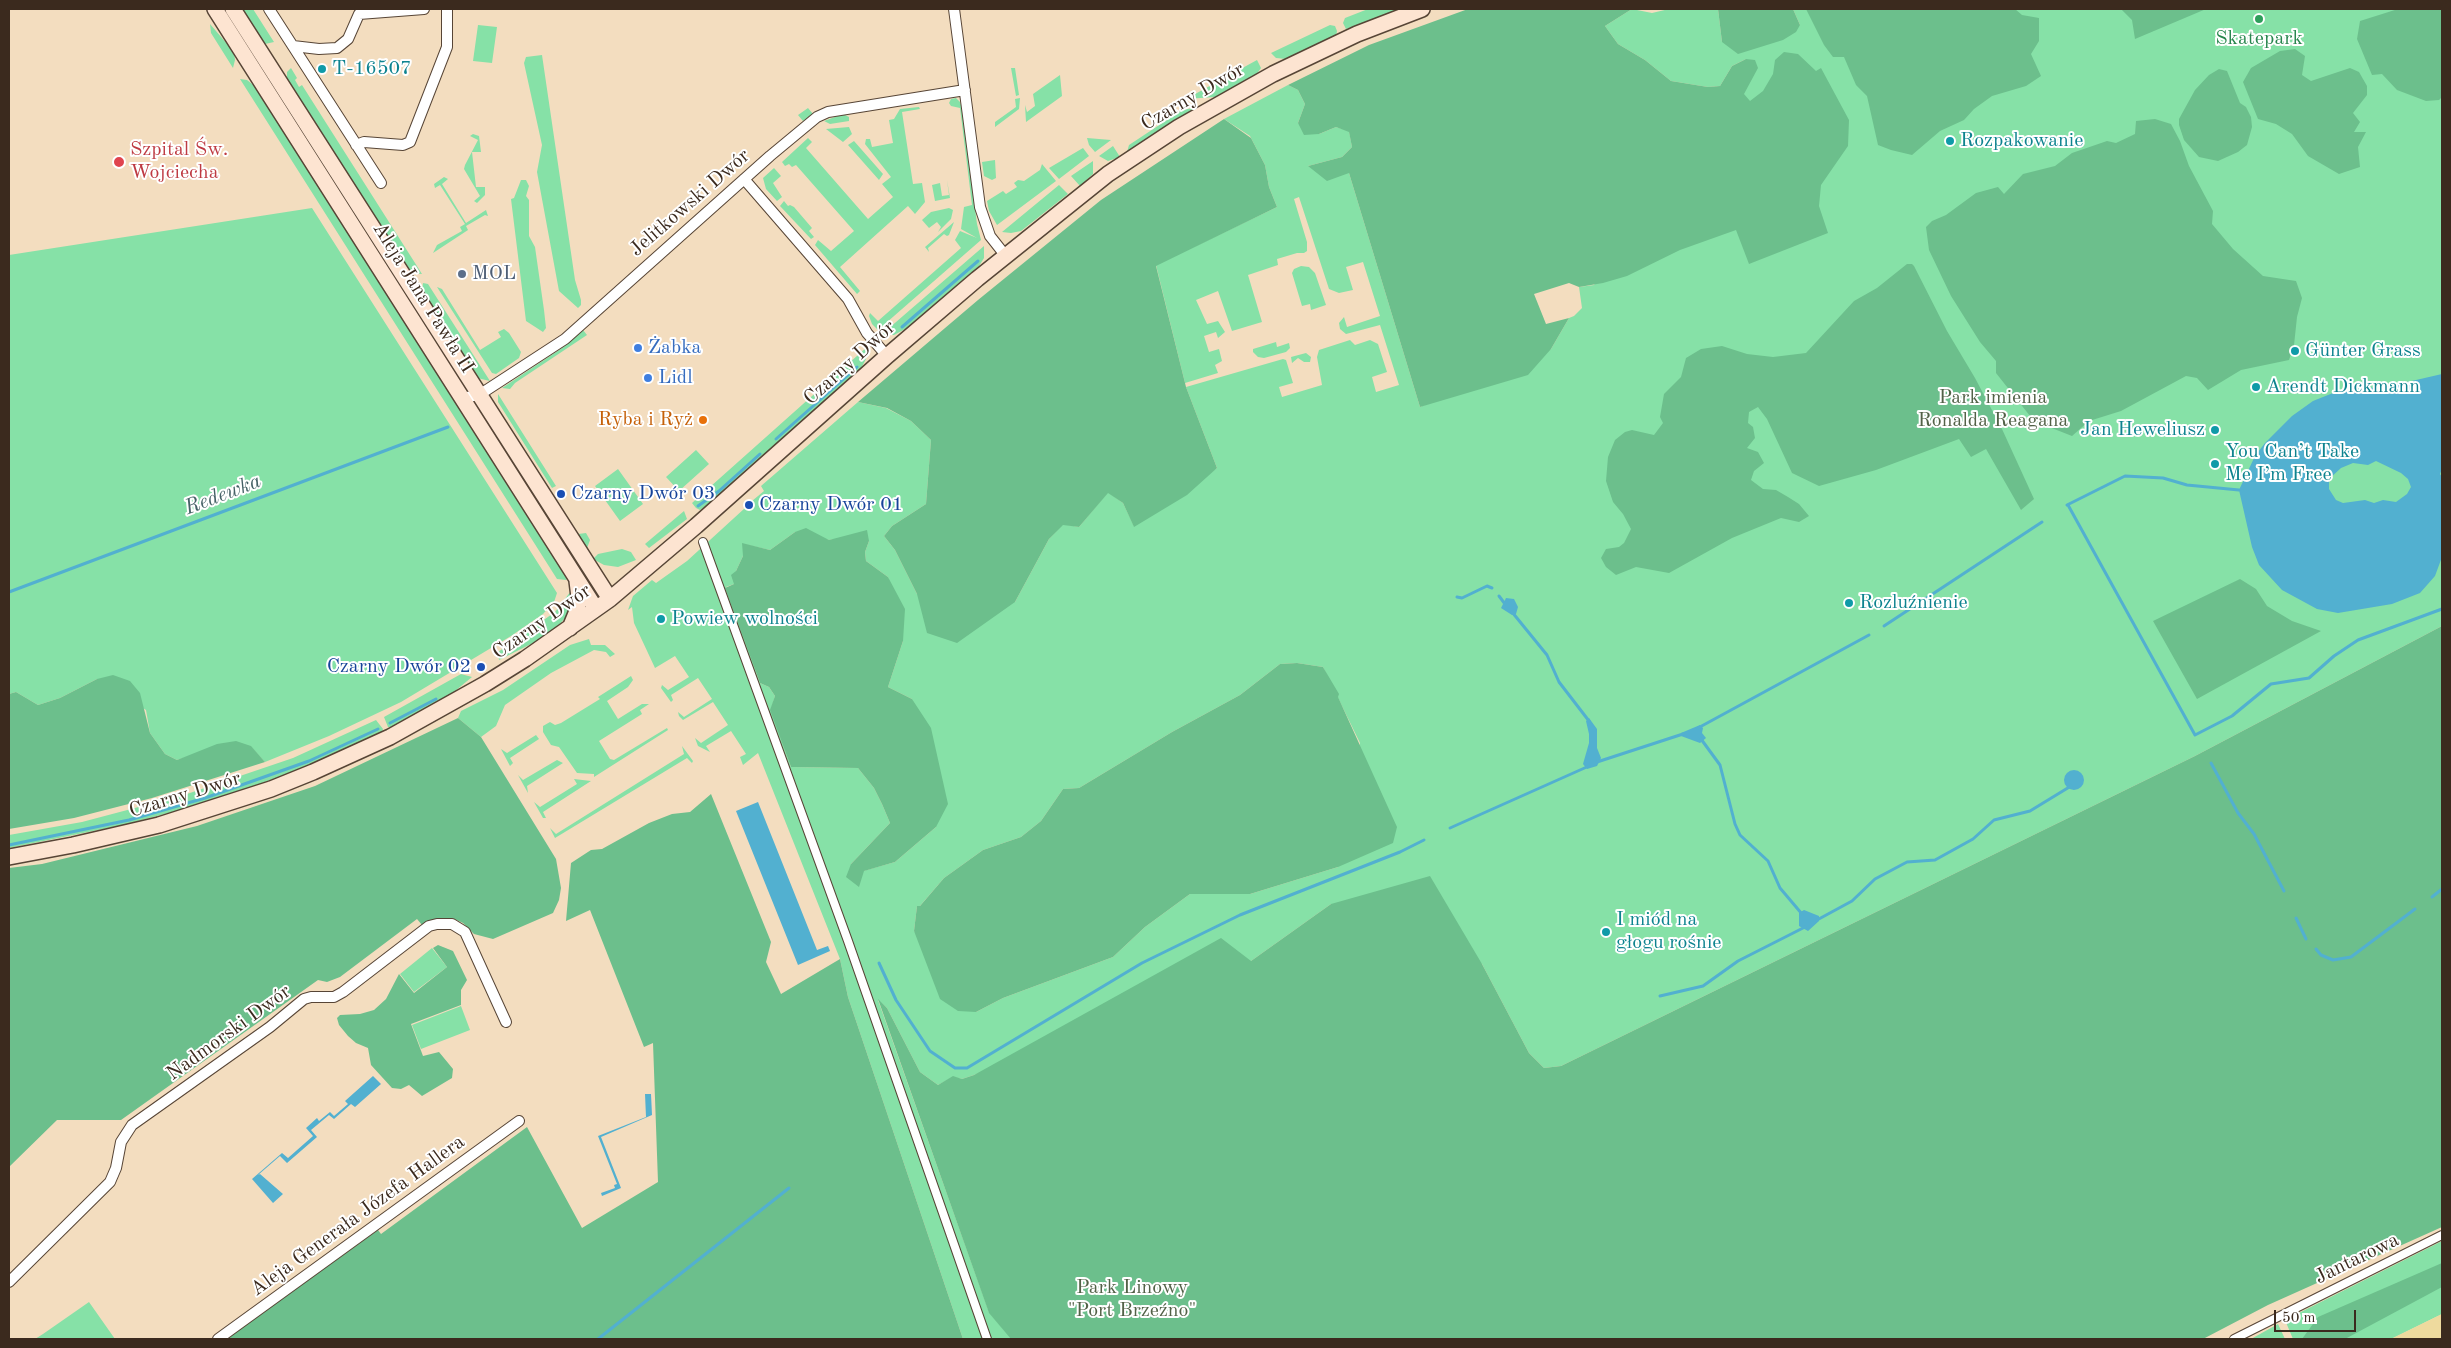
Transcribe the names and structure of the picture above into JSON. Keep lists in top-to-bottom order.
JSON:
{
  "streets": {
    "main road": ["Czarny Dwór", "Aleja Jana Pawła II"],
    "street": [
      "Jelitkowski Dwór",
      "Nadmorski Dwór",
      "Aleja Generała Józefa Hallera",
      "Jantarowa"
    ]
  },
  "crossings": [
    ["Czarny Dwór", "Aleja Jana Pawła II"],
    ["Jelitkowski Dwór", "Aleja Jana Pawła II"]
  ],
  "water": ["Redewka"],
  "parks": ["Park imienia Ronalda Reagana", "Park Linowy \"Port Brzeźno\""],
  "places": [
    "Skatepark",
    "T-16507",
    "Rozpakowanie",
    "Szpital Św. Wojciecha",
    "MOL",
    "Żabka",
    "Günter Grass",
    "Lidl",
    "Arendt Dickmann",
    "Ryba i Ryż",
    "Jan Heweliusz",
    "You Can’t Take Me I’m Free",
    "Czarny Dwór 03",
    "Czarny Dwór 01",
    "Rozluźnienie",
    "Powiew wolności",
    "Czarny Dwór 02",
    "I miód na głogu rośnie"
  ],
  "scale_bar": "50 m"
}
